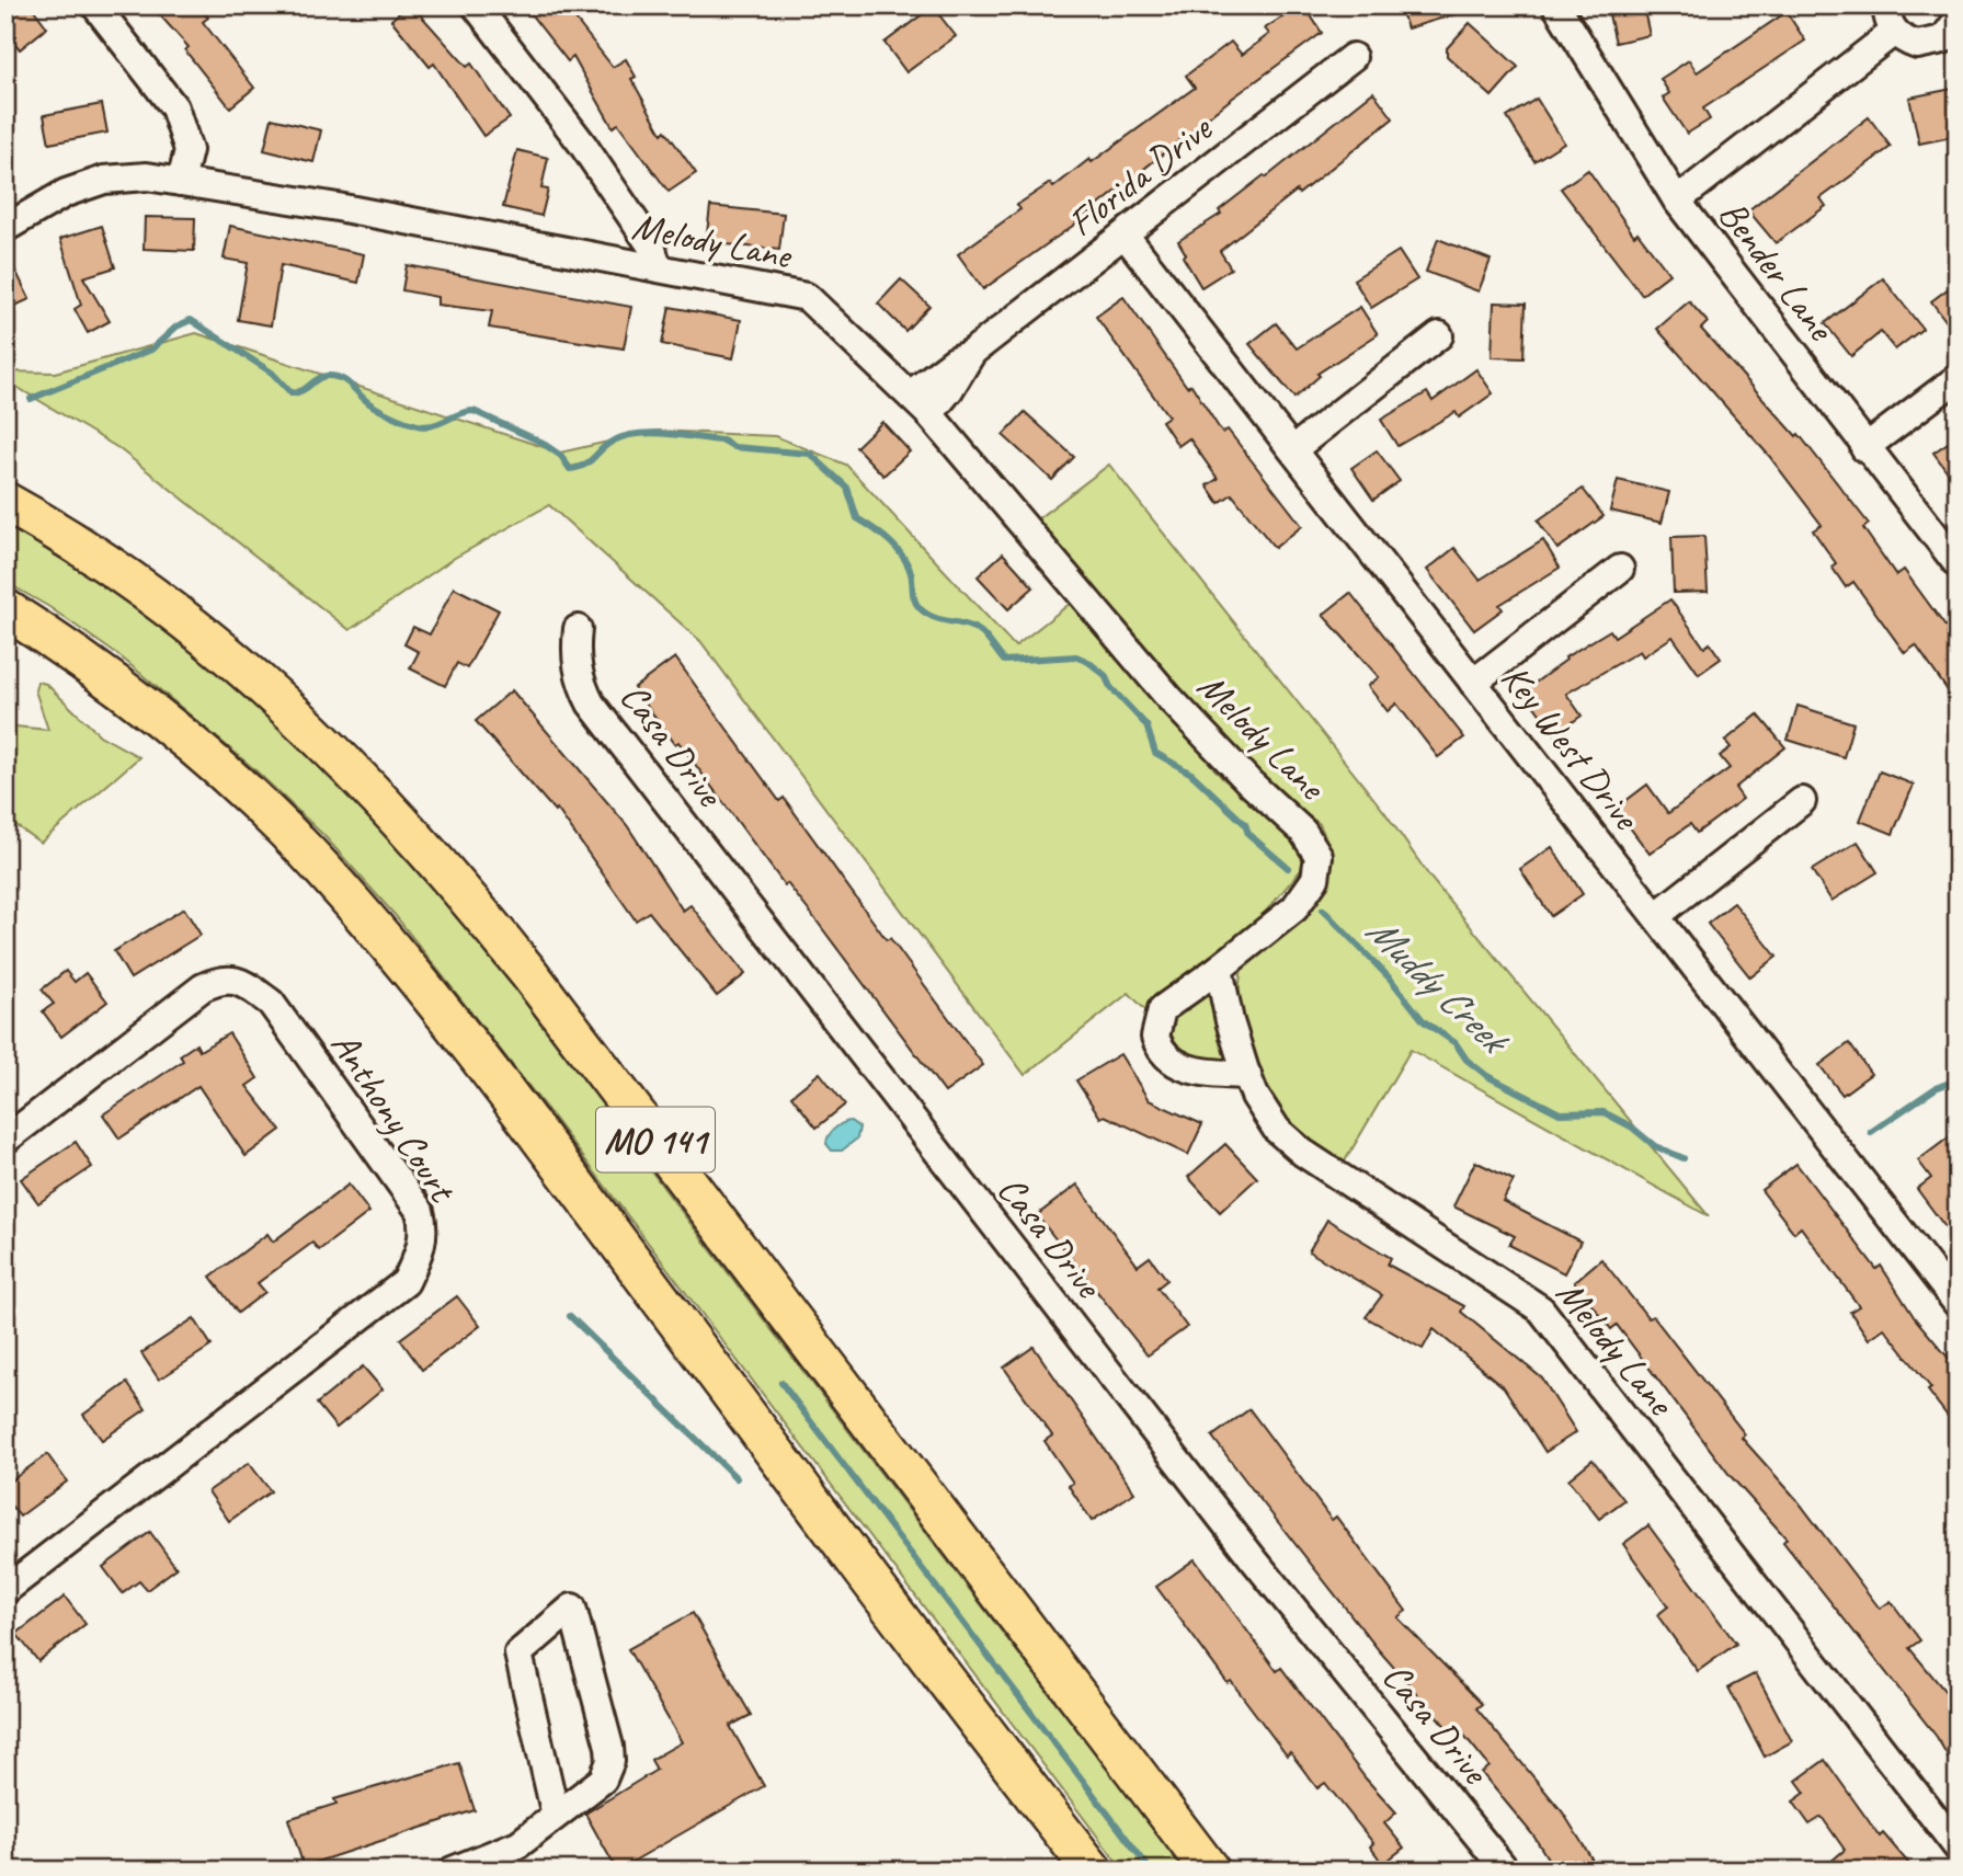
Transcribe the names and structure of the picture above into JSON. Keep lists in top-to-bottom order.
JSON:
{
  "streets": {
    "highway": ["MO 141"],
    "street": [
      "Florida Drive",
      "Melody Lane",
      "Bender Lane",
      "Casa Drive",
      "Key West Drive",
      "Anthony Court"
    ]
  },
  "crossings": [
    ["Florida Drive", "Melody Lane"],
    ["Florida Drive", "Key West Drive"]
  ],
  "water": ["Muddy Creek"]
}
